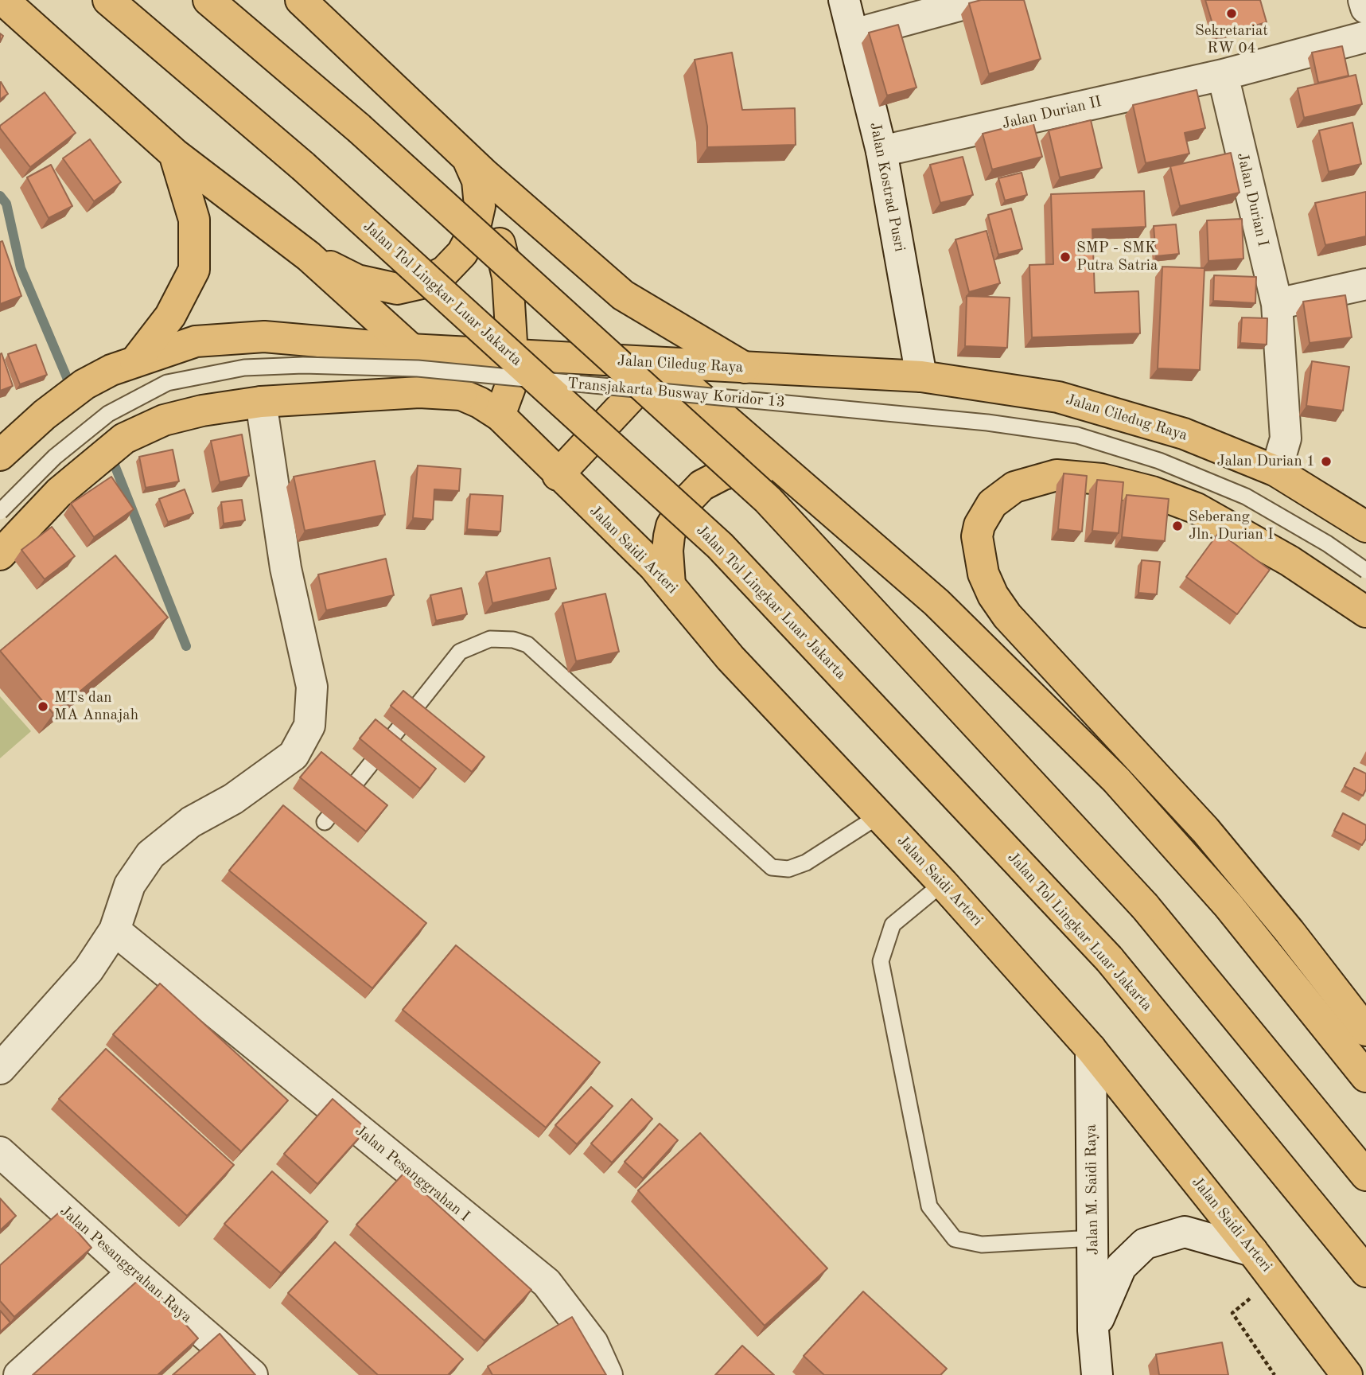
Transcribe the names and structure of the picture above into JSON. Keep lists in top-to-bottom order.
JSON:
{
  "streets": {
    "main road": ["Jalan Tol Lingkar Luar Jakarta", "Jalan Ciledug Raya", "Jalan Saidi Arteri"],
    "street": [
      "Jalan Durian II",
      "Jalan Kostrad Pusri",
      "Jalan Durian I",
      "Jalan Pesanggrahan I",
      "Jalan M. Saidi Raya",
      "Jalan Pesanggrahan Raya"
    ],
    "lane": ["Transjakarta Busway Koridor 13"]
  },
  "crossings": [
    ["Jalan Durian II", "Jalan Kostrad Pusri"],
    ["Jalan Durian II", "Jalan Durian I"],
    ["Jalan Kostrad Pusri", "Jalan Ciledug Raya"],
    ["Jalan Durian I", "Jalan Ciledug Raya"],
    ["Jalan Saidi Arteri", "Jalan M. Saidi Raya"]
  ],
  "places": [
    "Sekretariat RW 04",
    "SMP - SMK Putra Satria",
    "Jalan Durian 1",
    "Seberang Jln. Durian I",
    "MTs dan MA Annajah"
  ]
}
